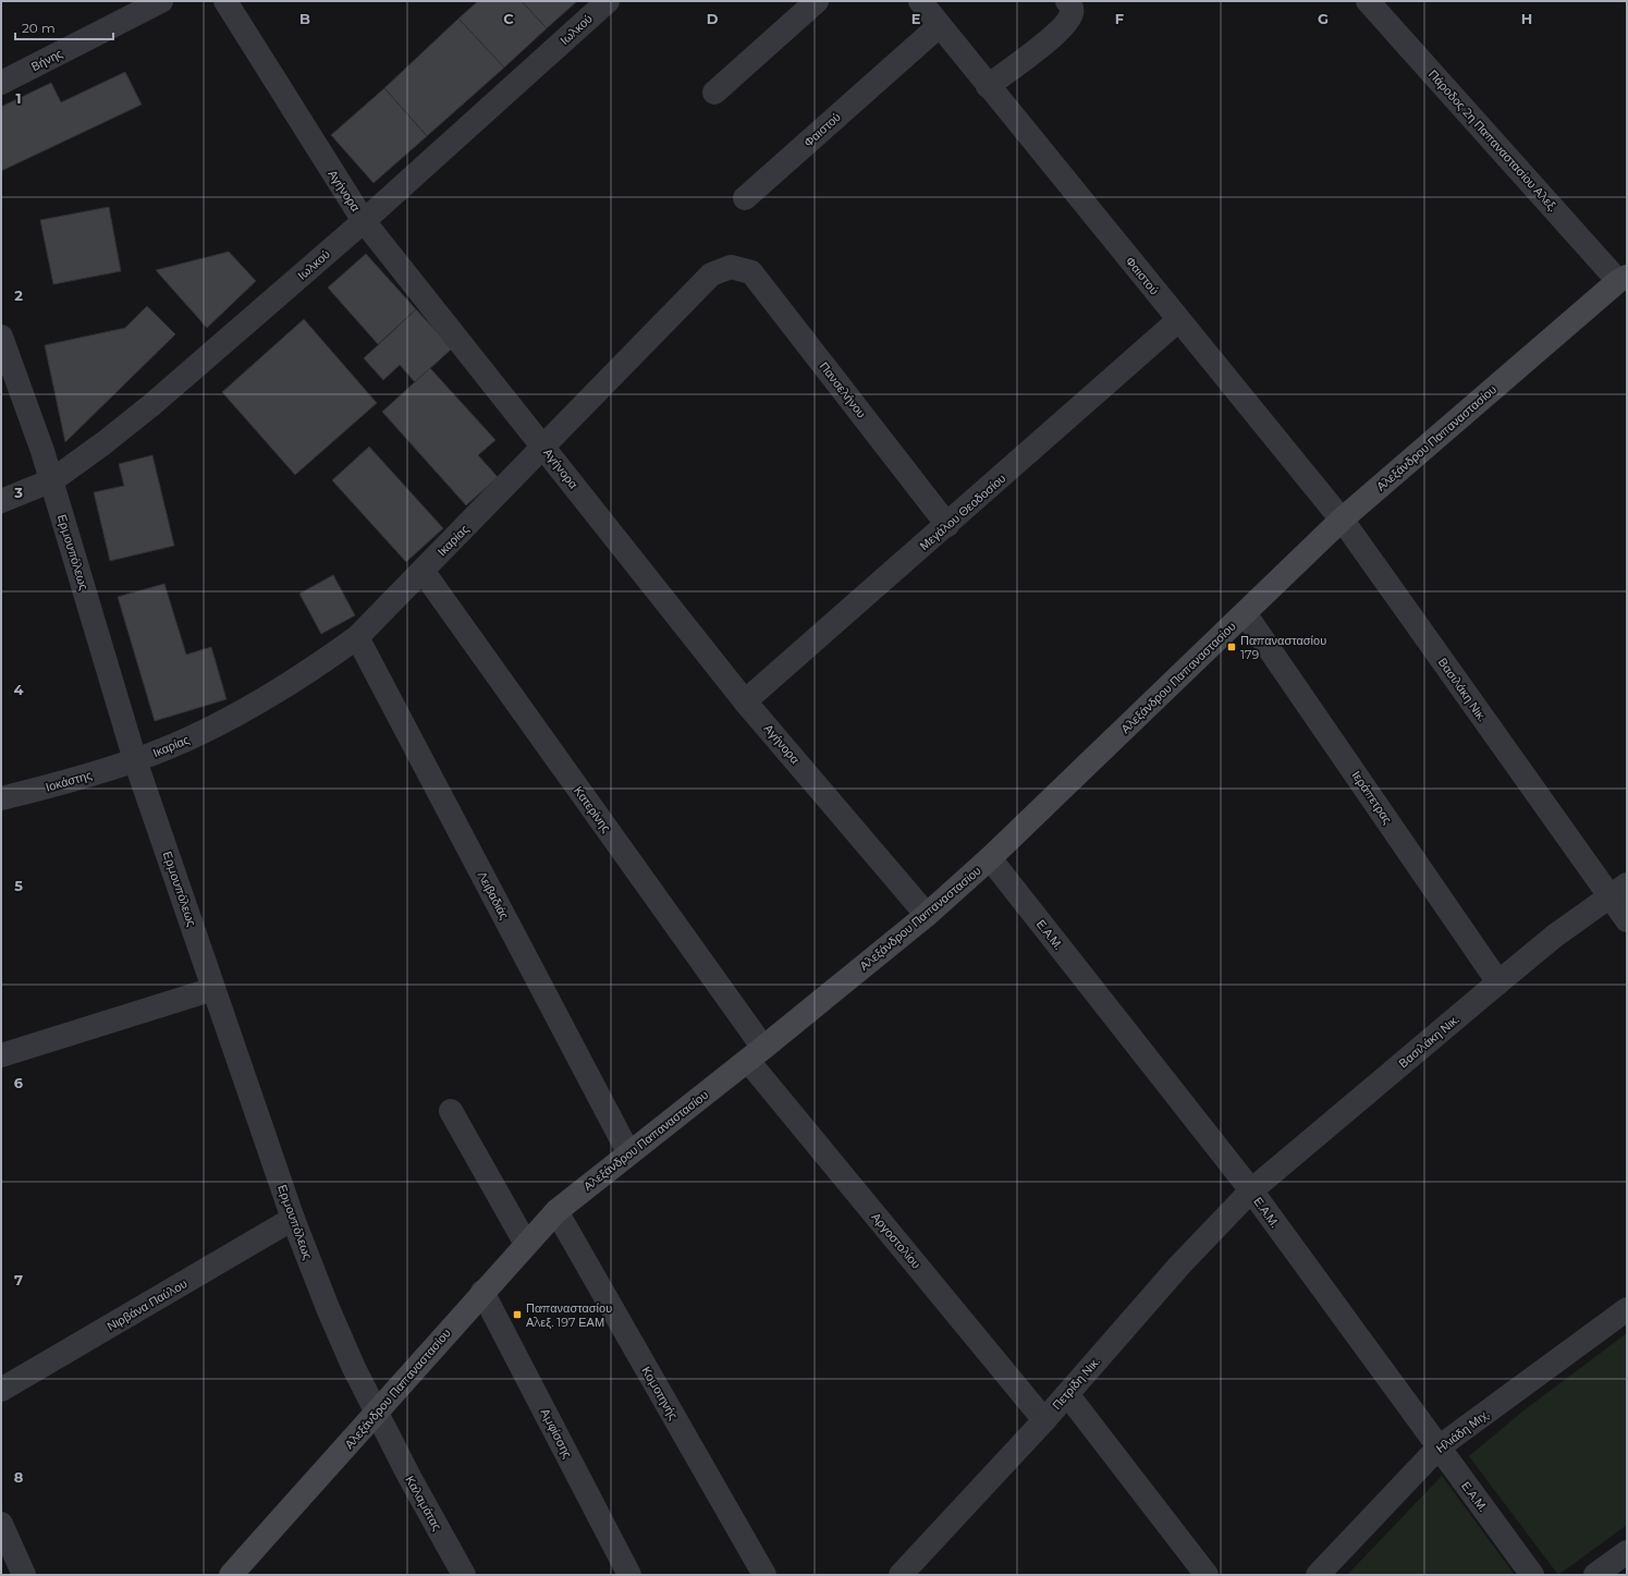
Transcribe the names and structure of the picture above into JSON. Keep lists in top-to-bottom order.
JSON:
{
  "streets": {
    "main road": ["Αλεξάνδρου Παπαναστασίου"],
    "street": [
      "Ιωλκού",
      "Βήνης",
      "Φαιστού",
      "Πάροδος 2η Παπαναστασίου Αλεξ.",
      "Αγήνορα",
      "Πανσελήνου",
      "Μεγάλου Θεοδοσίου",
      "Ικαρίας",
      "Ερμουπόλεως",
      "Βασιλάκη Νικ.",
      "Ιοκάστης",
      "Ιεράπετρας",
      "Κατερίνης",
      "Λειβαδιάς",
      "Ε.Α.Μ.",
      "Αργοστολίου",
      "Νιρβάνα Παύλου",
      "Πετρίδη Νικ.",
      "Κομοτηνής",
      "Ηλιάδη Μιχ.",
      "Αμφίσσης",
      "Καλαμάτας"
    ]
  },
  "crossings": [
    ["Ιωλκού", "Αγήνορα"],
    ["Ιωλκού", "Ερμουπόλεως"],
    ["Φαιστού", "Αλεξάνδρου Παπαναστασίου"],
    ["Φαιστού", "Μεγάλου Θεοδοσίου"],
    ["Φαιστού", "Βασιλάκη Νικ."],
    ["Πάροδος 2η Παπαναστασίου Αλεξ.", "Αλεξάνδρου Παπαναστασίου"],
    ["Αγήνορα", "Αλεξάνδρου Παπαναστασίου"],
    ["Αγήνορα", "Μεγάλου Θεοδοσίου"],
    ["Αγήνορα", "Ικαρίας"],
    ["Πανσελήνου", "Μεγάλου Θεοδοσίου"],
    ["Πανσελήνου", "Ικαρίας"],
    ["Αλεξάνδρου Παπαναστασίου", "Ερμουπόλεως"],
    ["Αλεξάνδρου Παπαναστασίου", "Βασιλάκη Νικ."],
    ["Αλεξάνδρου Παπαναστασίου", "Ιεράπετρας"],
    ["Αλεξάνδρου Παπαναστασίου", "Κατερίνης"],
    ["Αλεξάνδρου Παπαναστασίου", "Λειβαδιάς"],
    ["Αλεξάνδρου Παπαναστασίου", "Ε.Α.Μ."],
    ["Αλεξάνδρου Παπαναστασίου", "Αργοστολίου"],
    ["Αλεξάνδρου Παπαναστασίου", "Κομοτηνής"],
    ["Αλεξάνδρου Παπαναστασίου", "Αμφίσσης"],
    ["Αλεξάνδρου Παπαναστασίου", "Καλαμάτας"],
    ["Ικαρίας", "Ερμουπόλεως"],
    ["Ικαρίας", "Ιοκάστης"],
    ["Ικαρίας", "Κατερίνης"],
    ["Ικαρίας", "Λειβαδιάς"],
    ["Ερμουπόλεως", "Ιοκάστης"],
    ["Ερμουπόλεως", "Νιρβάνα Παύλου"],
    ["Ερμουπόλεως", "Καλαμάτας"],
    ["Βασιλάκη Νικ.", "Ιεράπετρας"],
    ["Βασιλάκη Νικ.", "Ε.Α.Μ."],
    ["Βασιλάκη Νικ.", "Πετρίδη Νικ."],
    ["Κατερίνης", "Αργοστολίου"],
    ["Ε.Α.Μ.", "Πετρίδη Νικ."],
    ["Ε.Α.Μ.", "Ηλιάδη Μιχ."],
    ["Αργοστολίου", "Πετρίδη Νικ."]
  ],
  "places": {
    "transit": ["Παπαναστασίου 179", "Παπαναστασίου Αλεξ. 197 ΕΑΜ"]
  },
  "scale_bar": "20 m",
  "grid": {
    "columns": [
      "B",
      "C",
      "D",
      "E",
      "F",
      "G",
      "H"
    ],
    "rows": [
      "1",
      "2",
      "3",
      "4",
      "5",
      "6",
      "7",
      "8"
    ]
  }
}
